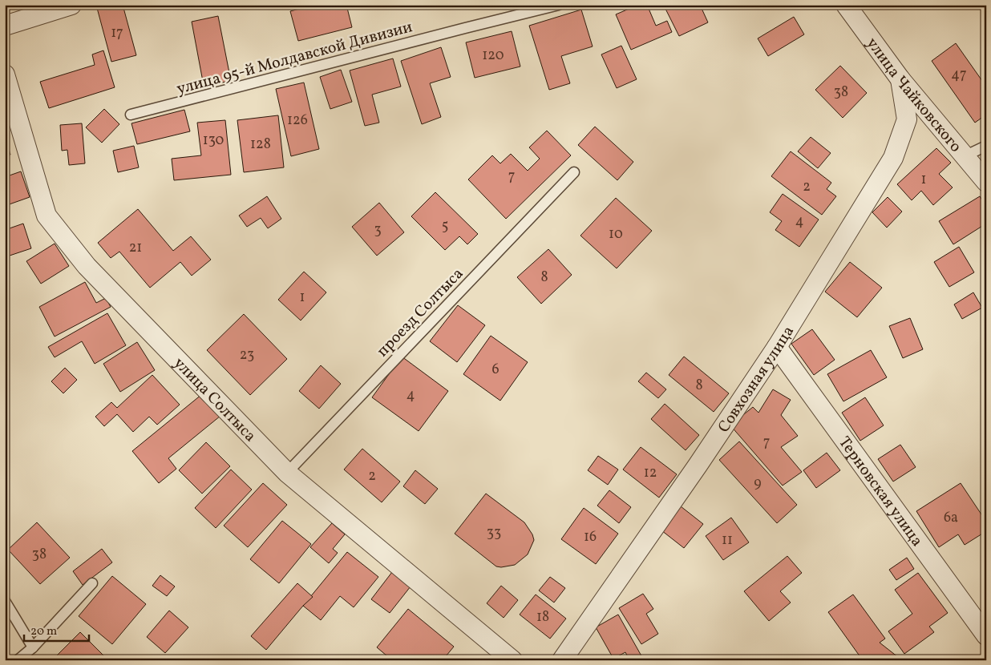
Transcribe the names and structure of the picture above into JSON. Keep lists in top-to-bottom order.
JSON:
{
  "streets": {
    "street": [
      "улица Чайковского",
      "Совхозная улица",
      "улица Солтыса",
      "Терновская улица"
    ],
    "lane": ["улица 95-й Молдавской Дивизии", "проезд Солтыса"]
  },
  "crossings": [
    ["улица Чайковского", "Совхозная улица"],
    ["проезд Солтыса", "улица Солтыса"],
    ["Совхозная улица", "Терновская улица"]
  ],
  "house_numbers": [
    "17",
    "120",
    "47",
    "38",
    "126",
    "130",
    "128",
    "7",
    "1",
    "2",
    "4",
    "5",
    "3",
    "10",
    "21",
    "8",
    "1",
    "23",
    "6",
    "8",
    "4",
    "7",
    "12",
    "2",
    "9",
    "6а",
    "33",
    "16",
    "11",
    "38",
    "18"
  ],
  "scale_bar": "20 m"
}
